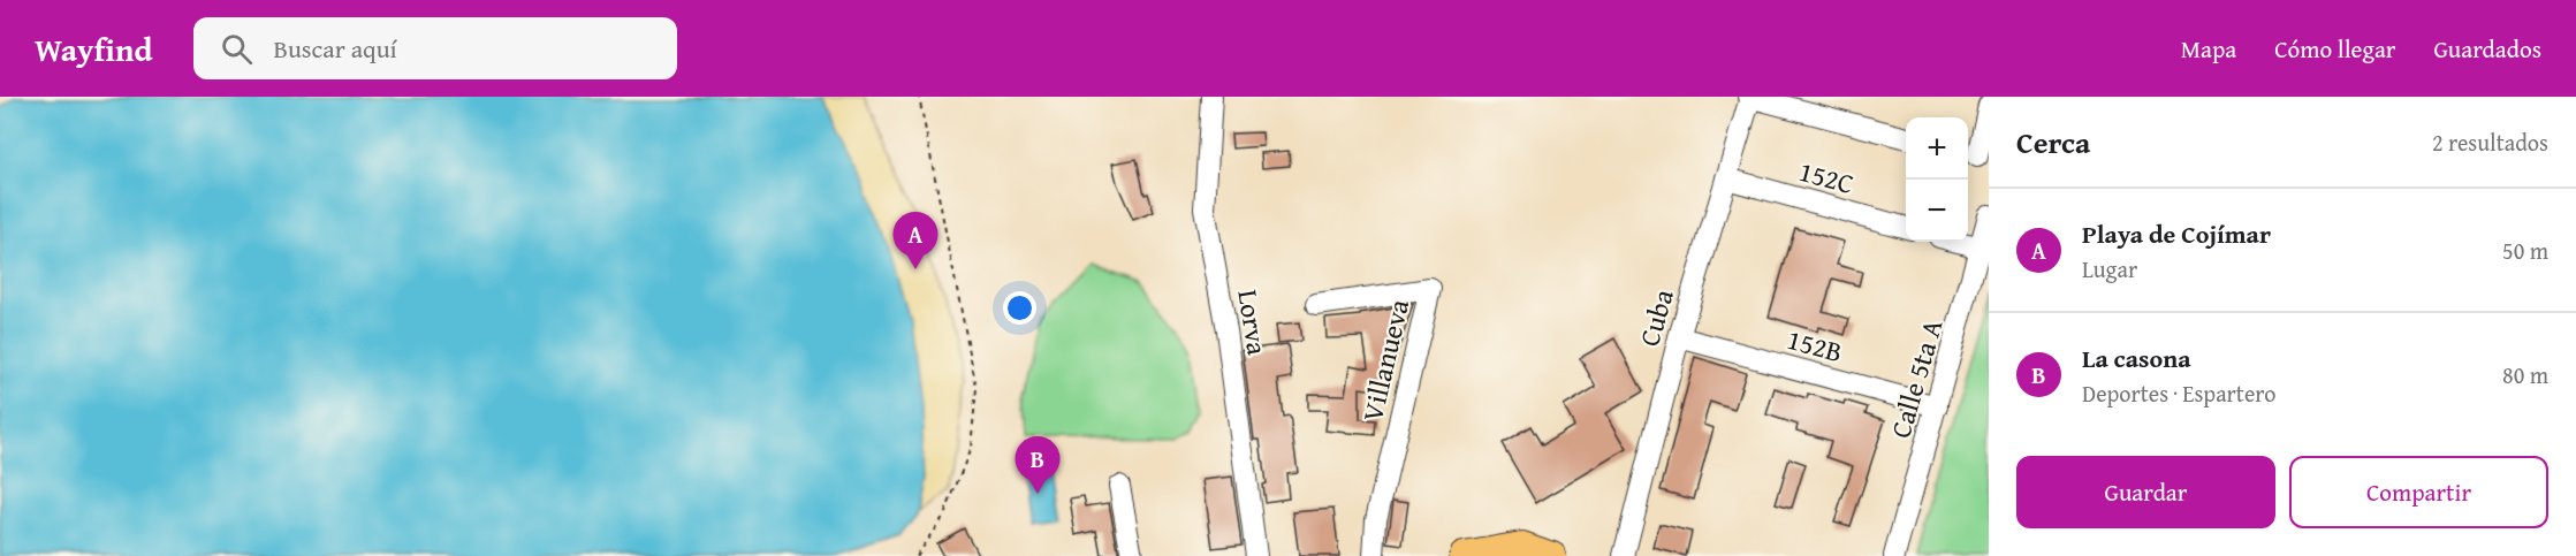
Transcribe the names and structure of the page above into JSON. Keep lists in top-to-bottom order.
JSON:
{
  "streets": {
    "street": [
      "152C",
      "Cuba",
      "Lorva",
      "152B",
      "Villanueva",
      "Calle 5ta A"
    ]
  },
  "crossings": [
    ["152C", "Cuba"],
    ["Cuba", "152B"],
    ["152B", "Calle 5ta A"]
  ],
  "page": {
    "header": "Wayfind",
    "search": "Buscar aquí",
    "nav": ["Mapa", "Cómo llegar", "Guardados"],
    "heading": ["Cerca", "2 resultados"],
    "map_buttons": ["+", "−"],
    "list": [
      {
        "mark": "A",
        "name": "Playa de Cojímar",
        "note": "Lugar",
        "value": "50 m"
      },
      {
        "mark": "B",
        "name": "La casona",
        "note": "Deportes · Espartero",
        "value": "80 m"
      }
    ],
    "pins": ["A", "B"],
    "buttons": ["Guardar", "Compartir"]
  }
}
